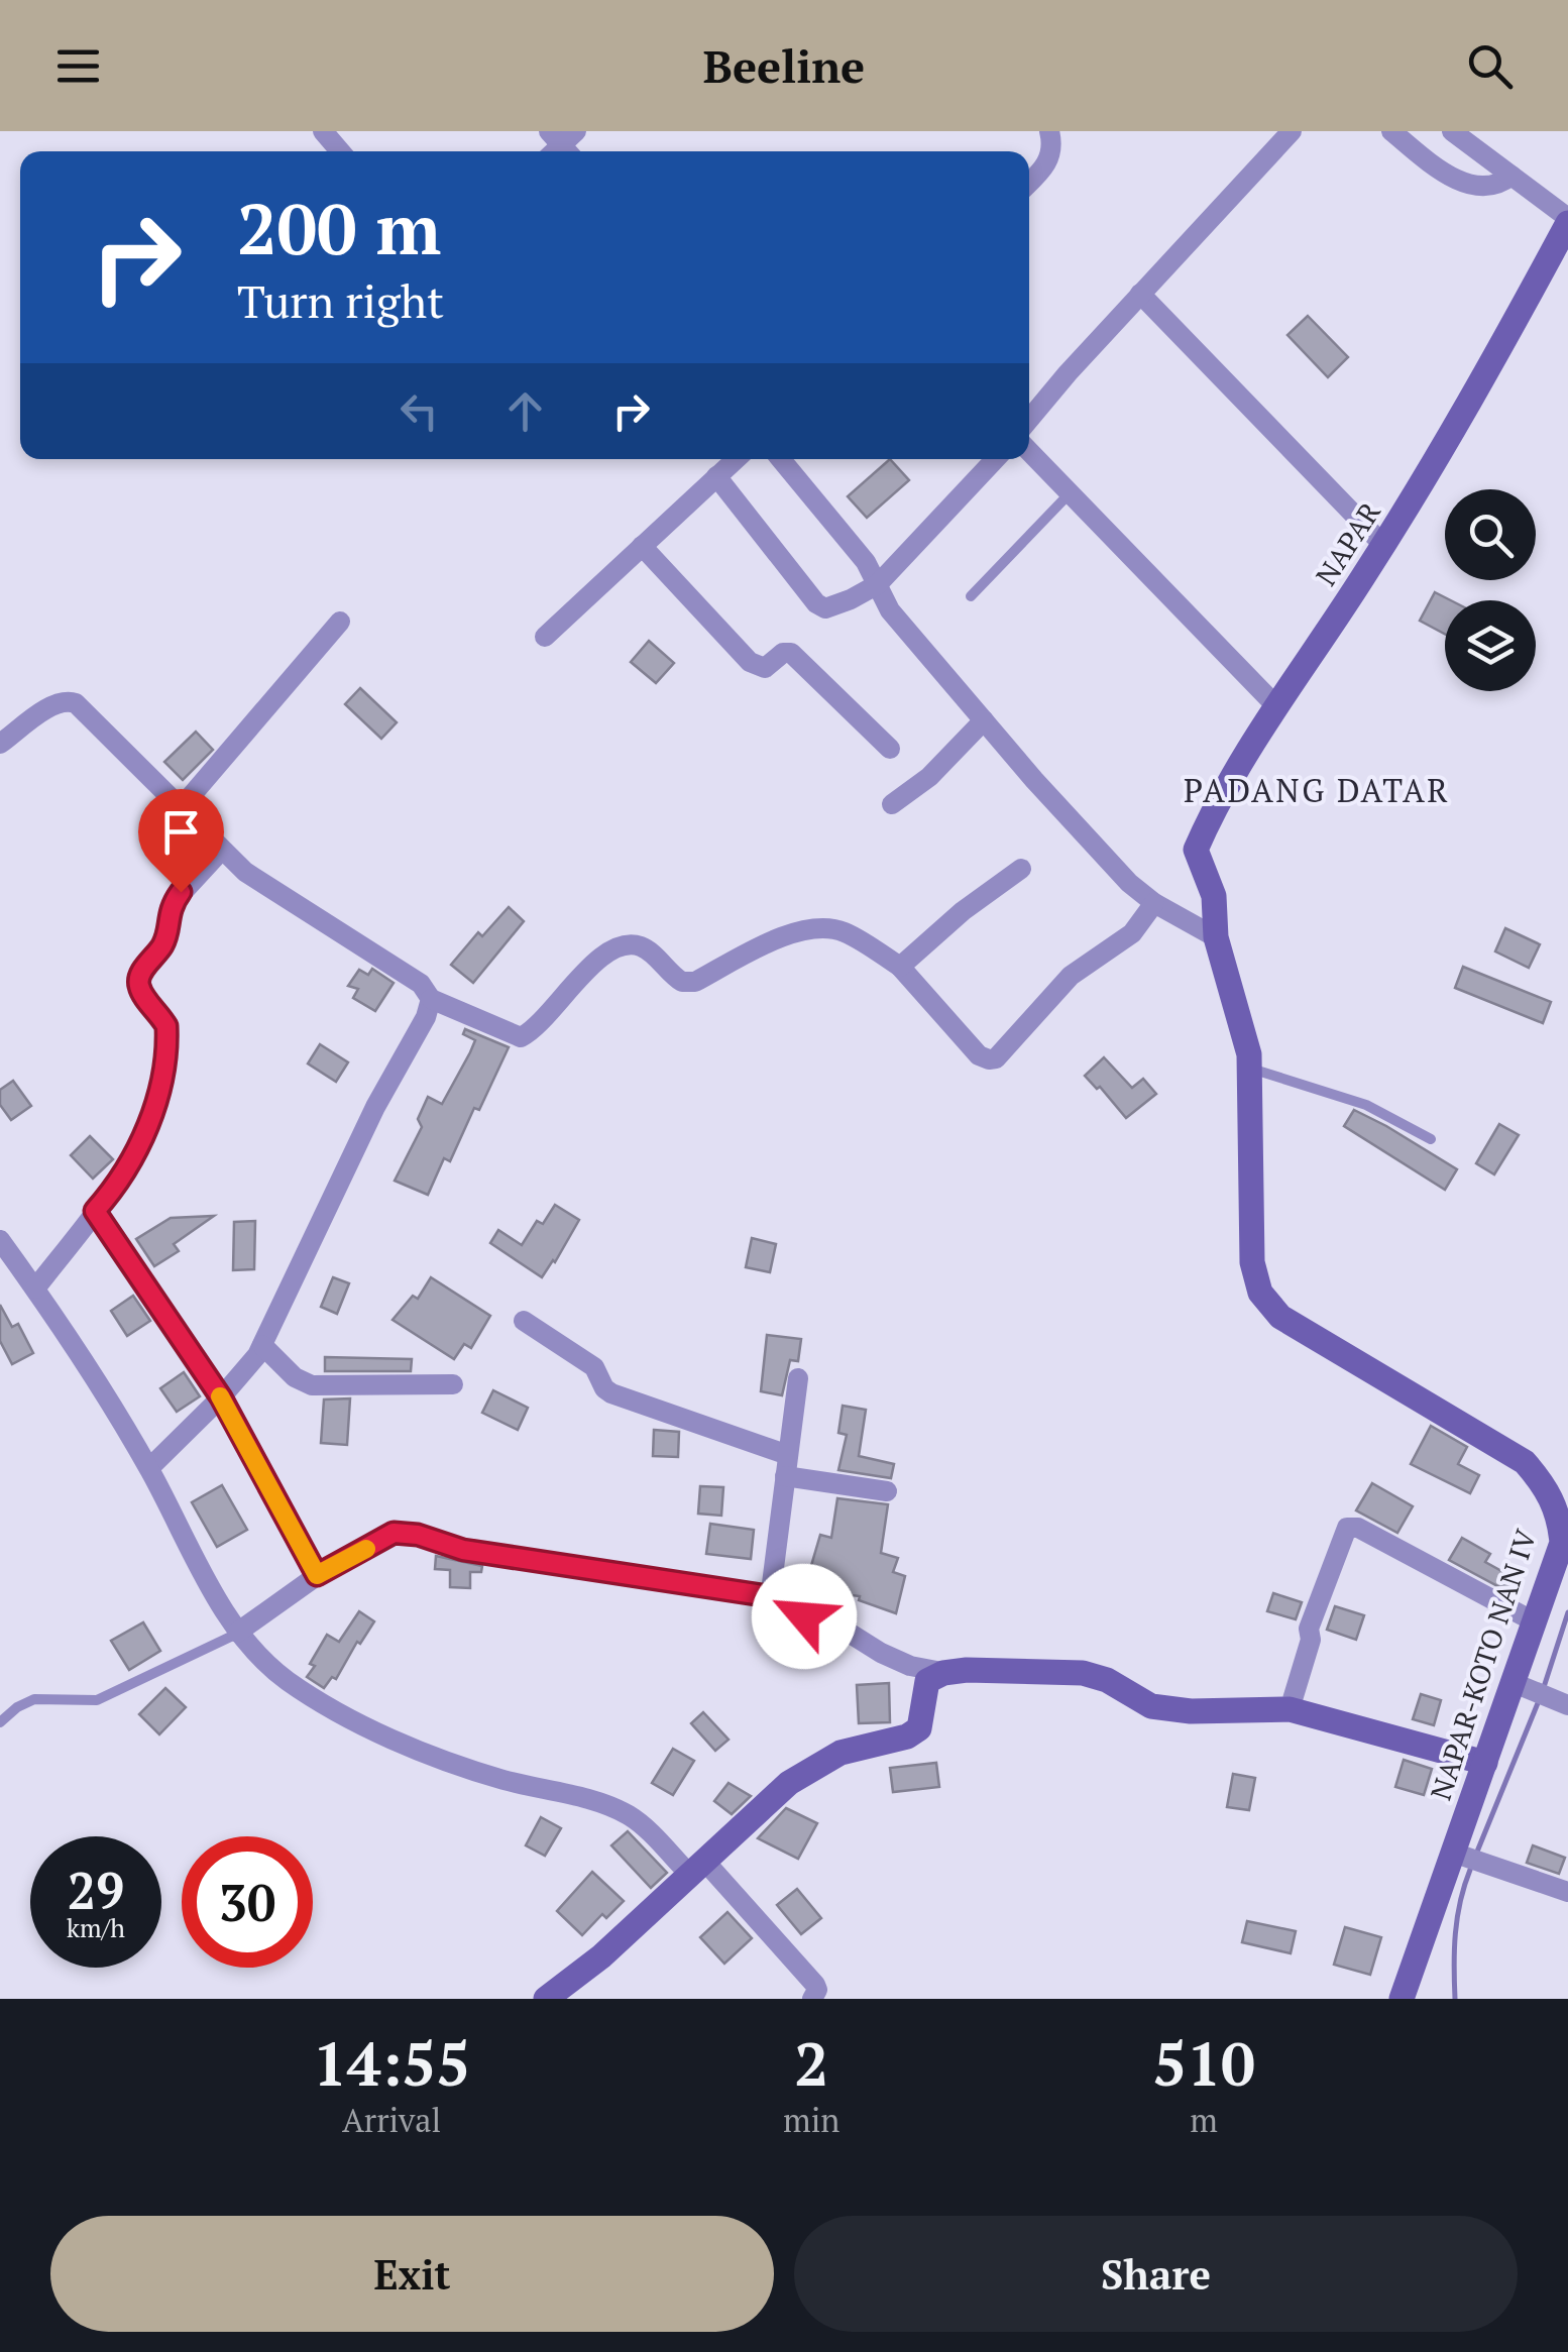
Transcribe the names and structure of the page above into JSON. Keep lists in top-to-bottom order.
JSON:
{
  "streets": {
    "street": ["NAPAR", "NAPAR-KOTO NAN IV"]
  },
  "crossings": [
    ["NAPAR", "NAPAR-KOTO NAN IV"]
  ],
  "districts": ["PADANG DATAR"],
  "page": {
    "header": "Beeline",
    "turn": ["200 m", "Turn right"],
    "speed": "29 km/h",
    "limit": "30",
    "eta": [
      "14:55",
      "Arrival",
      "2",
      "min",
      "510",
      "m"
    ],
    "buttons": ["Exit", "Share"]
  }
}
